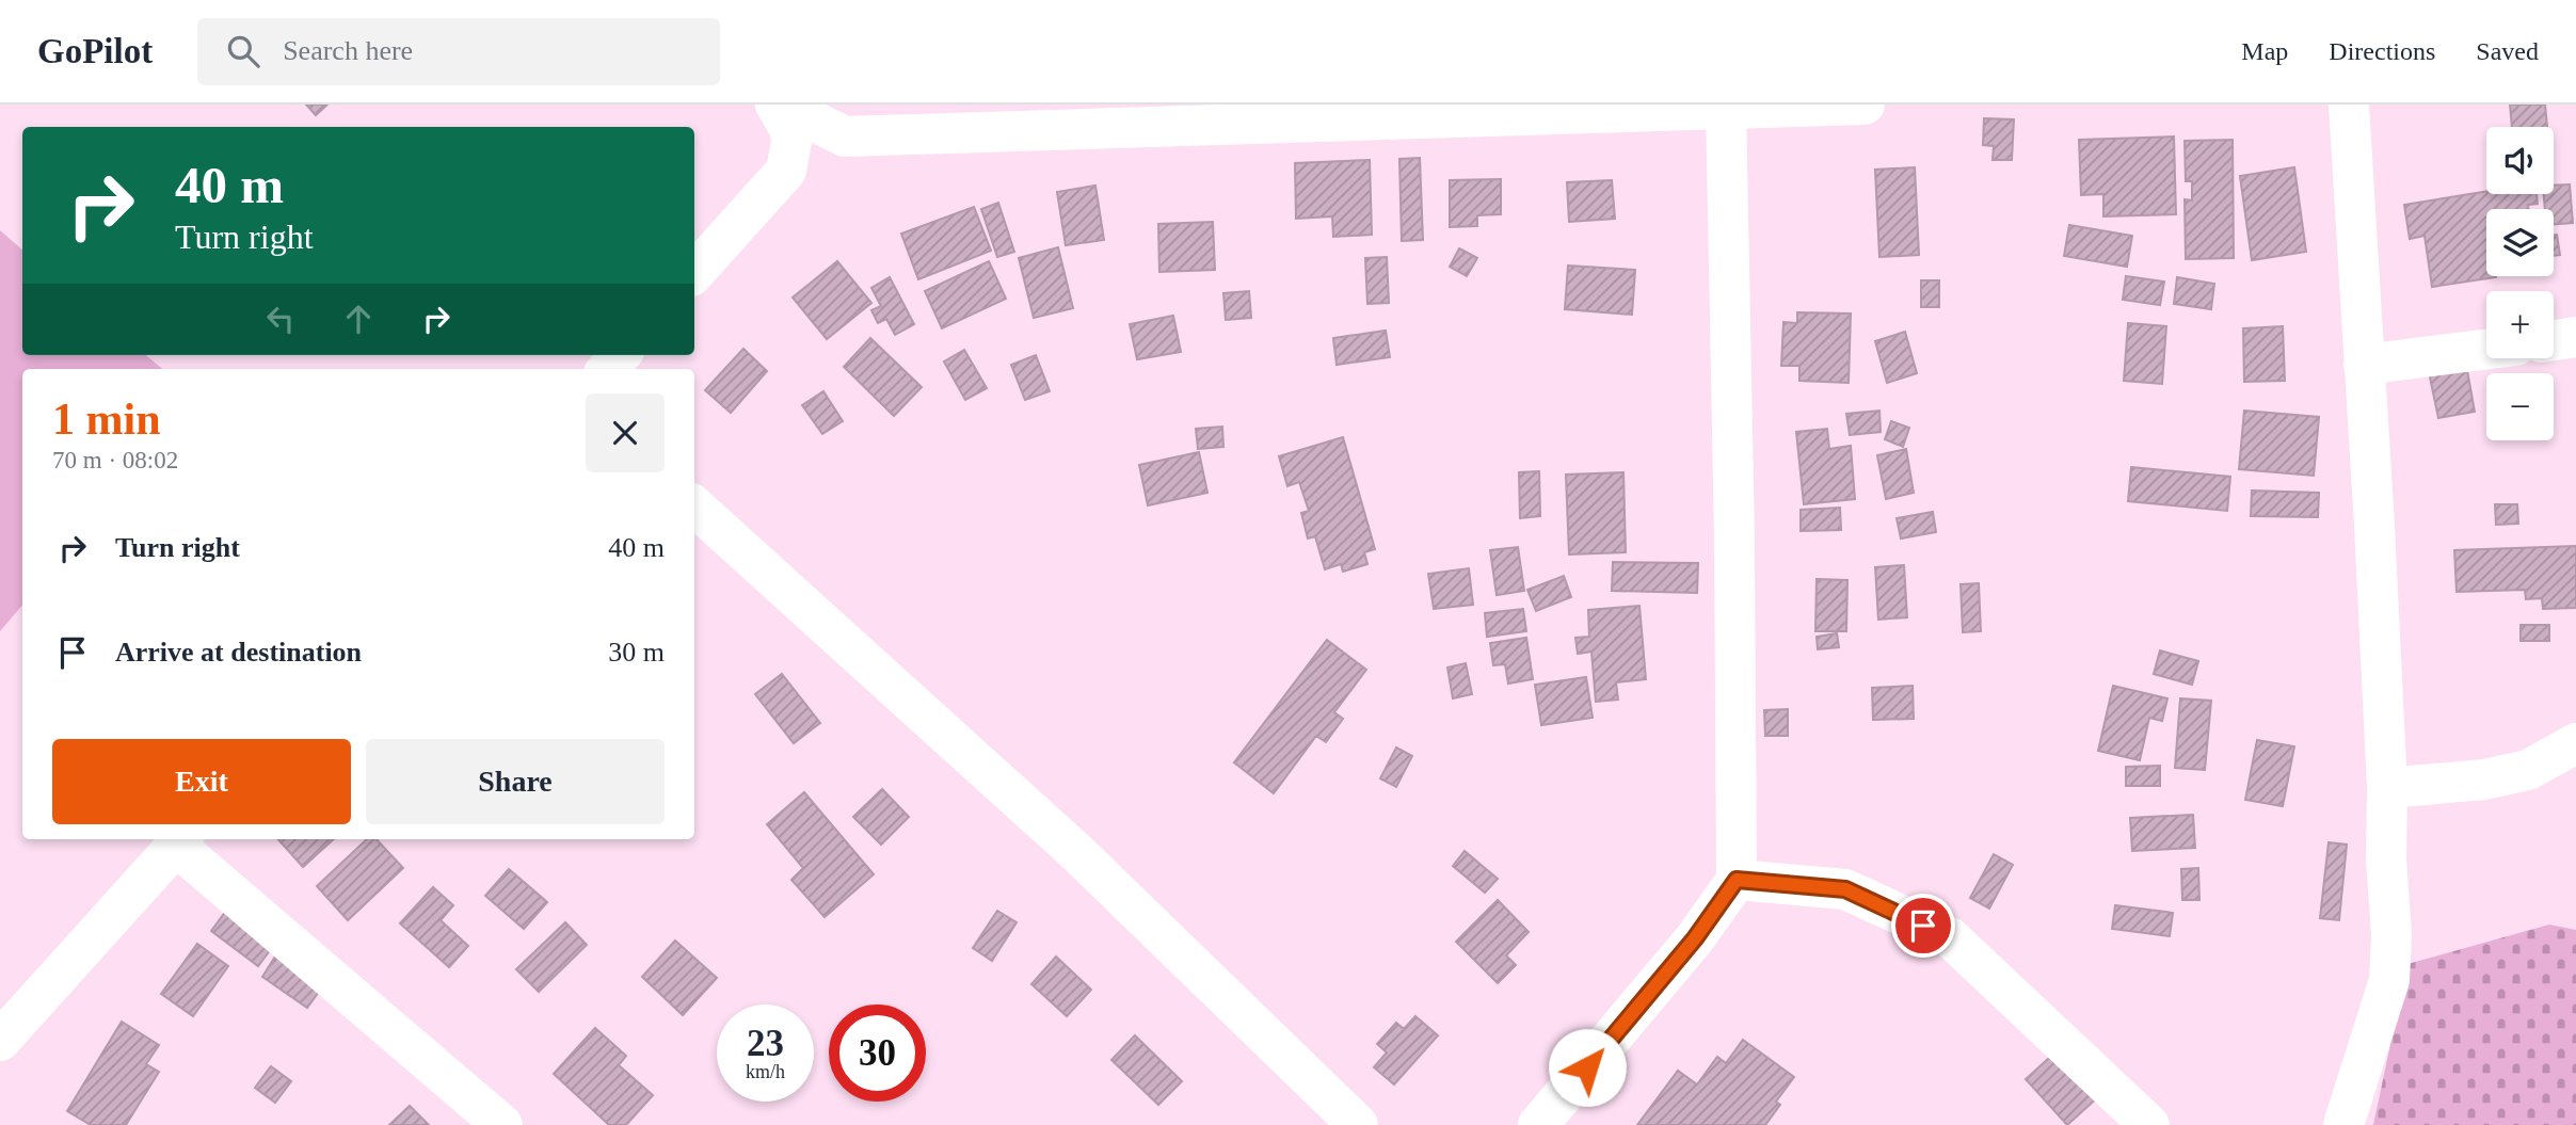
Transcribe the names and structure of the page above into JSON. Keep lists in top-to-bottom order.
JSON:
{
  "page": {
    "header": "GoPilot",
    "search": "Search here",
    "nav": ["Map", "Directions", "Saved"],
    "map_buttons": ["+", "−"],
    "turn": ["40 m", "Turn right"],
    "heading": ["1 min", "70 m · 08:02"],
    "list": [
      {
        "name": "Turn right",
        "value": "40 m"
      },
      {
        "name": "Arrive at destination",
        "value": "30 m"
      }
    ],
    "buttons": ["Exit", "Share"],
    "speed": "23 km/h",
    "limit": "30"
  }
}
